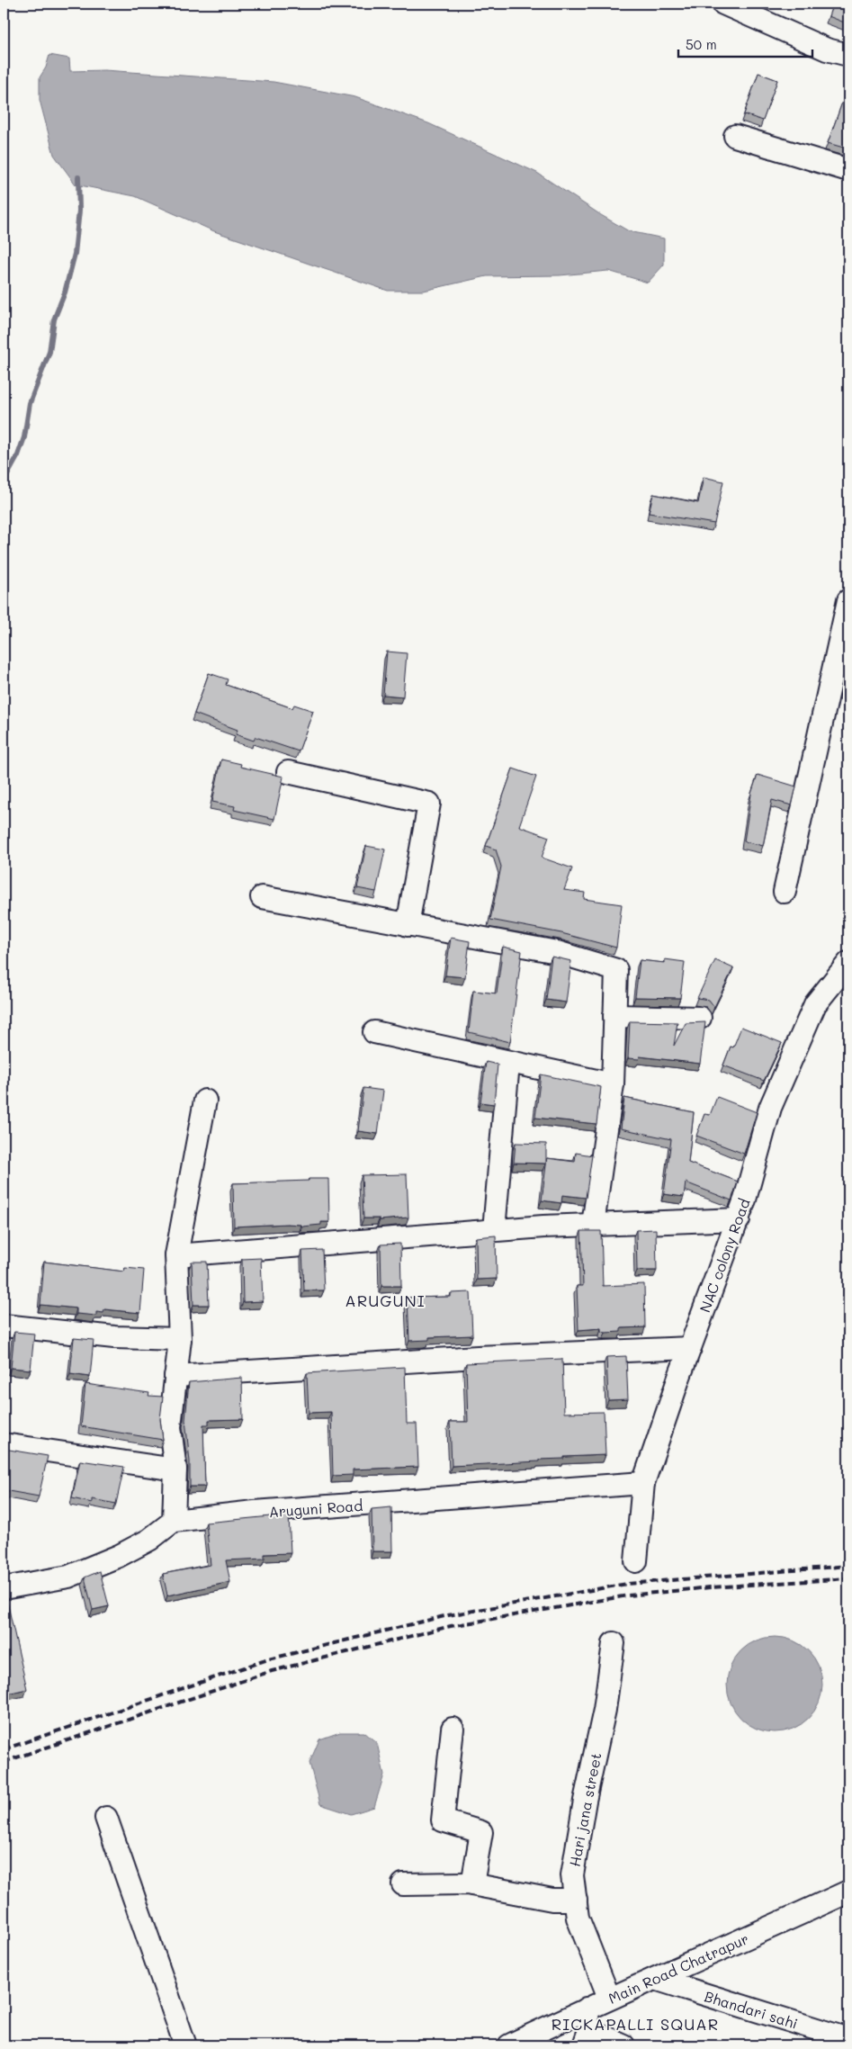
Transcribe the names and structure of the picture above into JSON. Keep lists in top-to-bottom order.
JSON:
{
  "streets": {
    "street": [
      "NAC colony Road",
      "Aruguni Road",
      "Hari jana street",
      "Main Road Chatrapur",
      "Bhandari sahi"
    ]
  },
  "crossings": [
    ["NAC colony Road", "Aruguni Road"],
    ["Hari jana street", "Main Road Chatrapur"],
    ["Main Road Chatrapur", "Bhandari sahi"]
  ],
  "districts": ["ARUGUNI", "RICKAPALLI SQUAR"],
  "scale_bar": "50 m"
}
